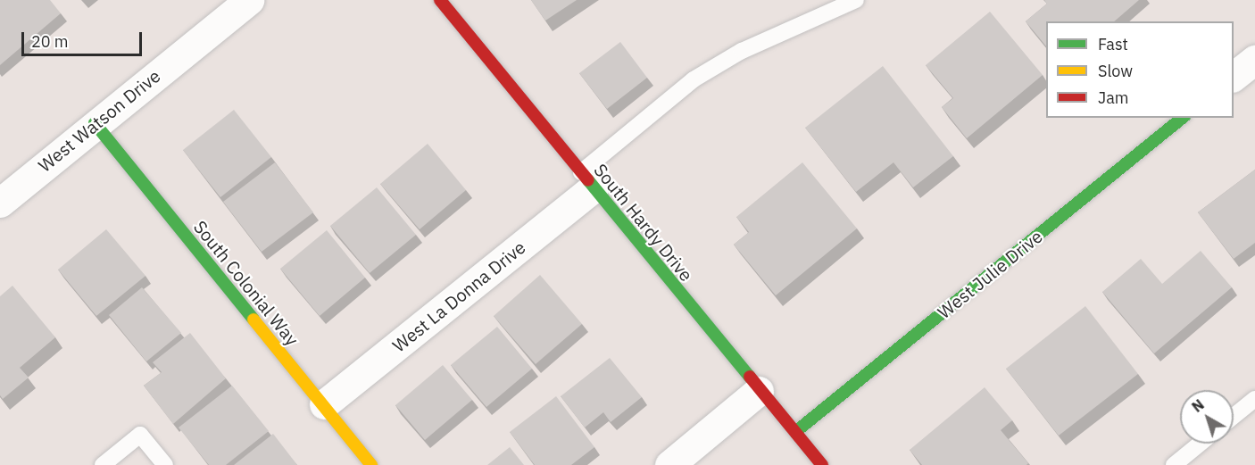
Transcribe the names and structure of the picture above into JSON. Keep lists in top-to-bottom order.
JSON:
{
  "streets": {
    "street": [
      "West Watson Drive",
      "South Hardy Drive",
      "West Julie Drive",
      "South Colonial Way",
      "West La Donna Drive"
    ]
  },
  "crossings": [
    ["West Watson Drive", "South Colonial Way"],
    ["South Hardy Drive", "West Julie Drive"],
    ["South Hardy Drive", "West La Donna Drive"],
    ["South Colonial Way", "West La Donna Drive"]
  ],
  "legend": ["Fast", "Slow", "Jam"],
  "scale_bar": "20 m",
  "north": "top left"
}
